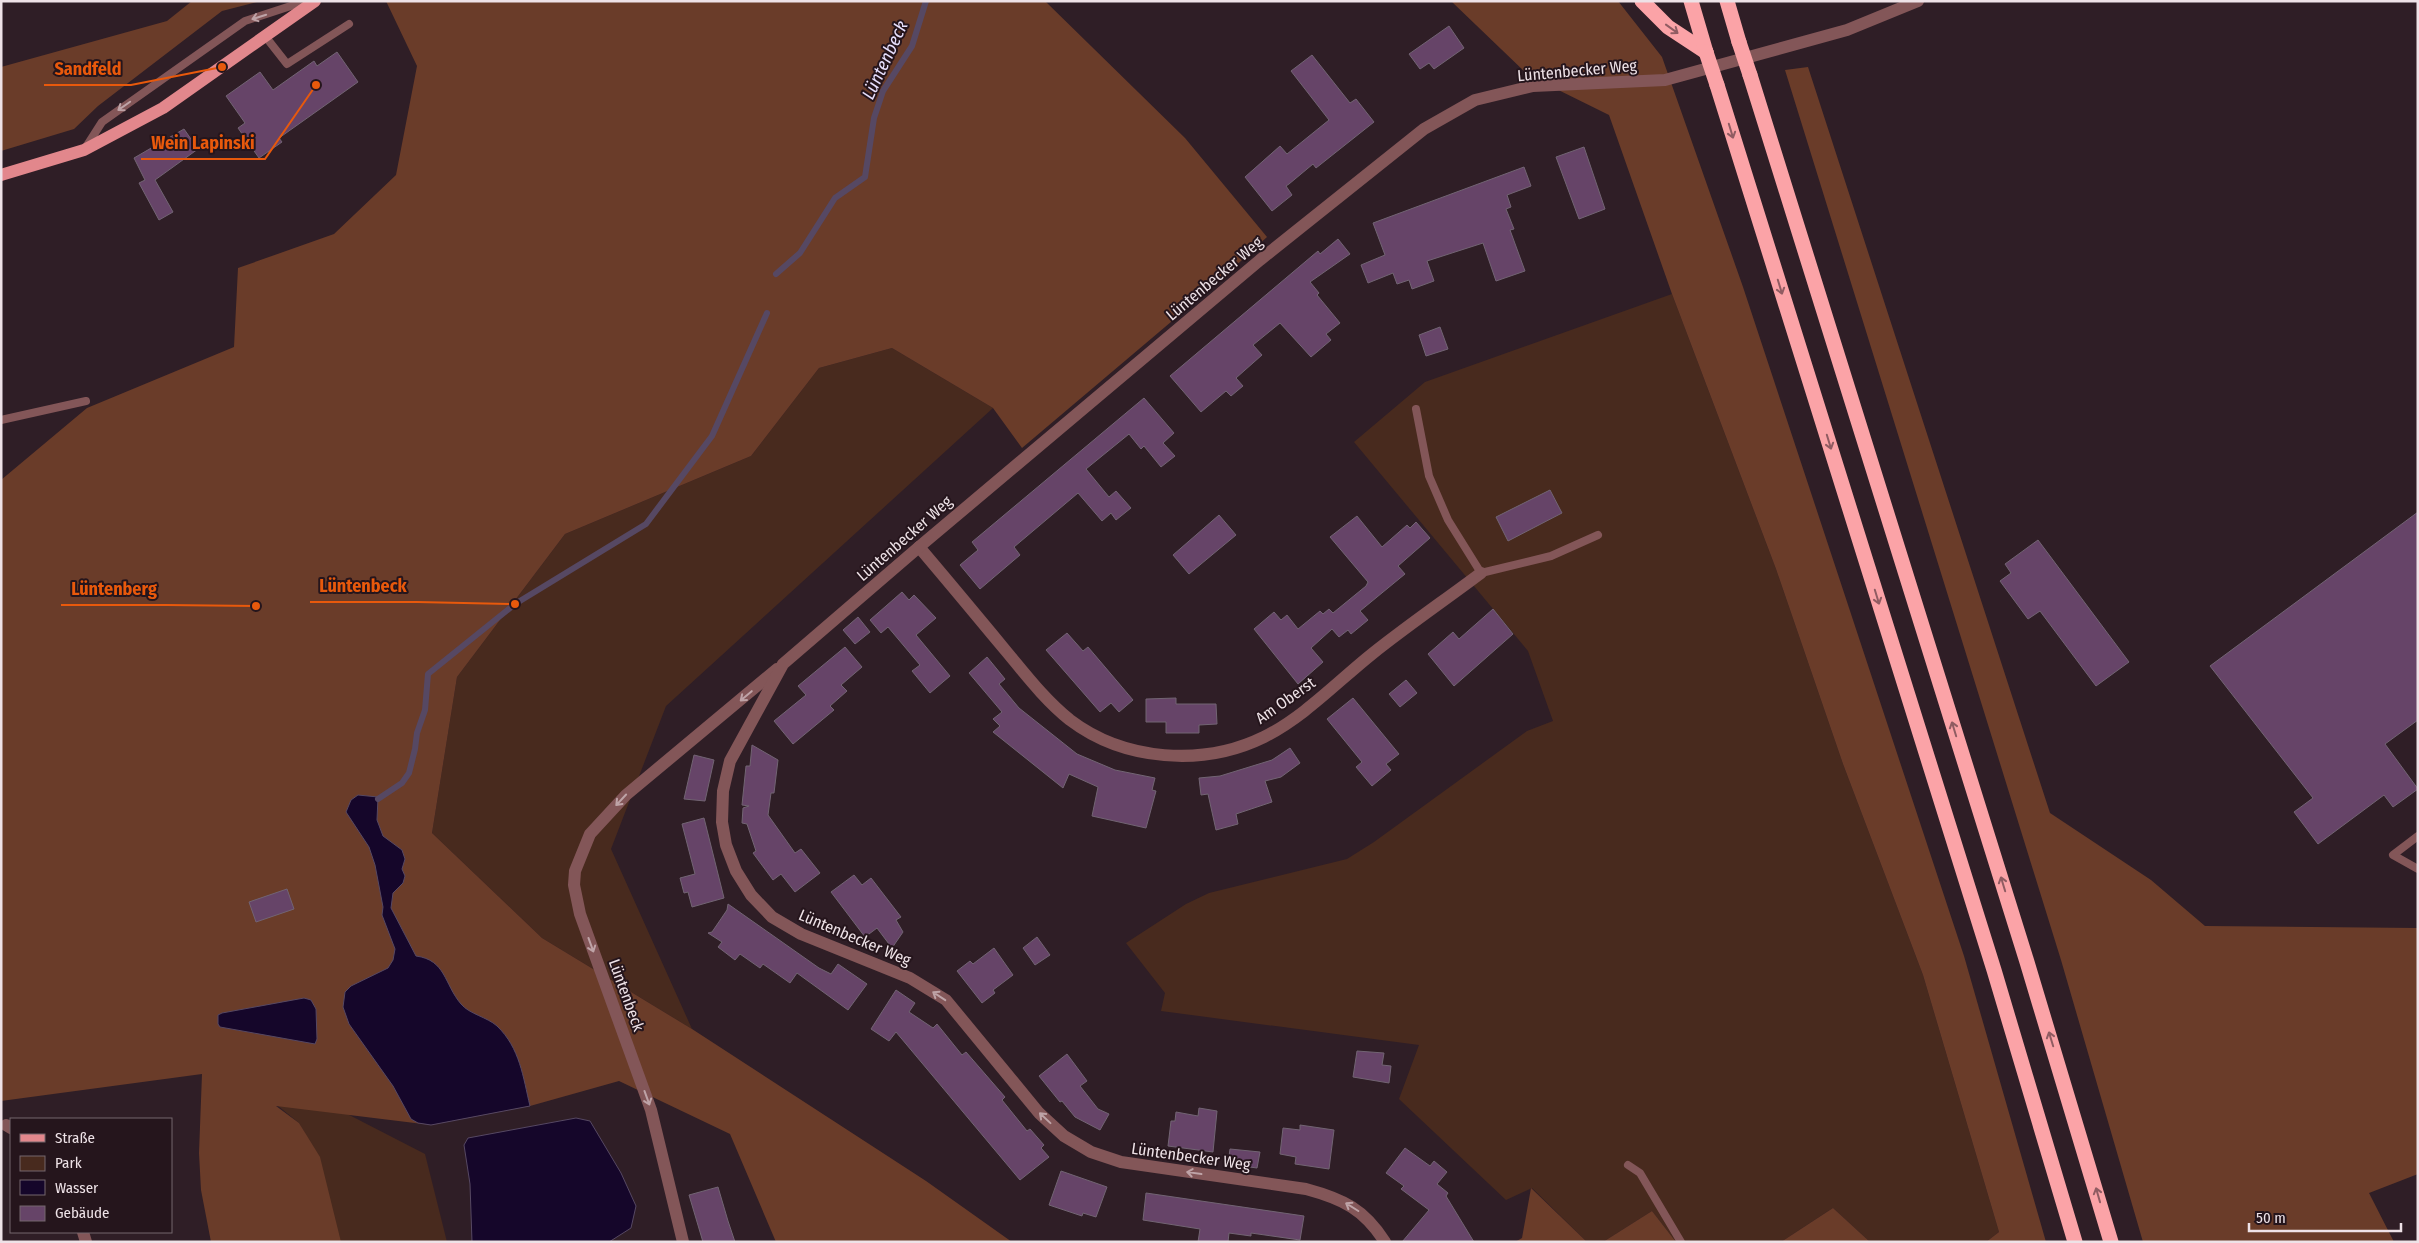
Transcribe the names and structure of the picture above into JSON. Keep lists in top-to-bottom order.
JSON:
{
  "streets": {
    "street": ["Lüntenbecker Weg", "Am Oberst", "Lüntenbeck"]
  },
  "crossings": [
    ["Lüntenbecker Weg", "Am Oberst"],
    ["Lüntenbecker Weg", "Lüntenbeck"]
  ],
  "one_way": ["Lüntenbecker Weg", "Lüntenbeck"],
  "water": ["Lüntenbeck"],
  "places": [
    "Sandfeld",
    "Wein Lapinski",
    "Lüntenbeck",
    "Lüntenberg"
  ],
  "legend": [
    "Straße",
    "Park",
    "Wasser",
    "Gebäude"
  ],
  "scale_bar": "50 m"
}
